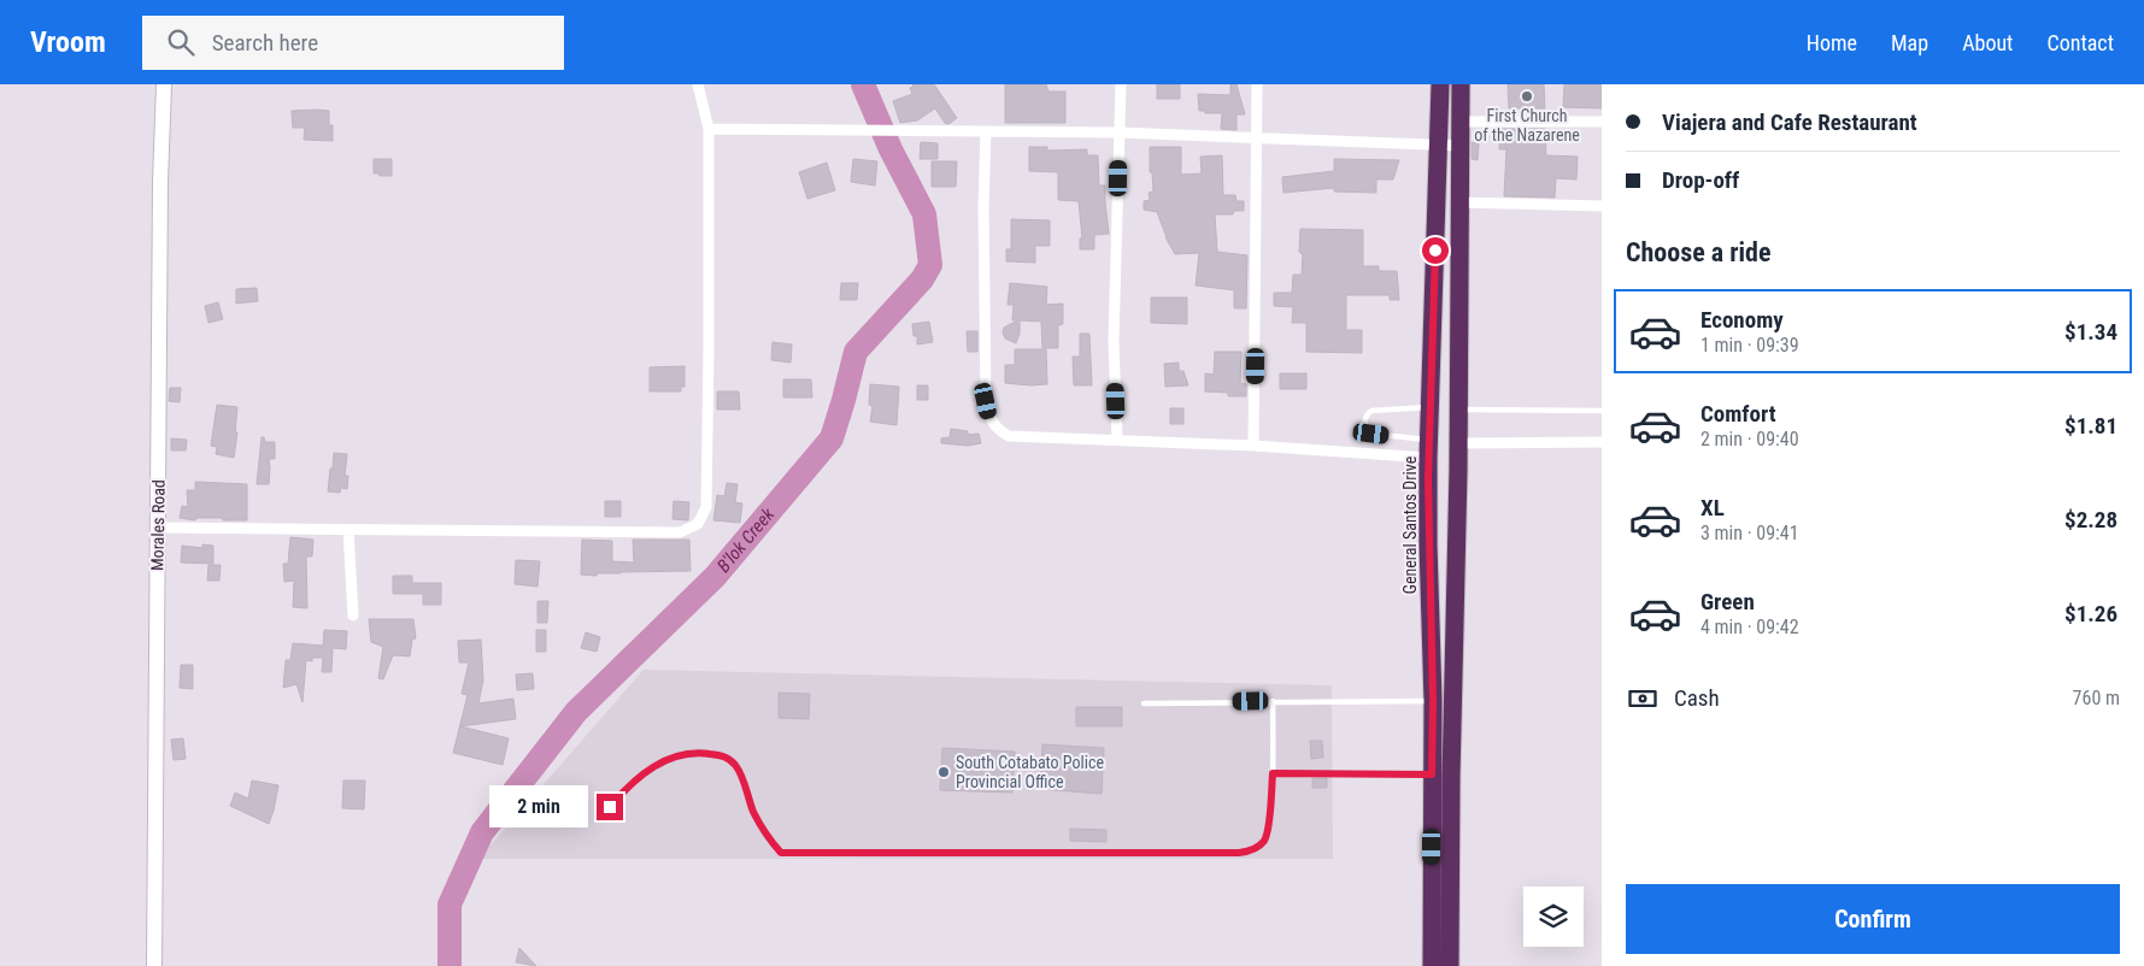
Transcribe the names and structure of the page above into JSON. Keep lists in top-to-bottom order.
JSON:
{
  "streets": {
    "highway": ["General Santos Drive"],
    "street": ["Morales Road"]
  },
  "water": ["B'lok Creek"],
  "places": ["First Church of the Nazarene", "South Cotabato Police Provincial Office"],
  "page": {
    "header": "Vroom",
    "search": "Search here",
    "nav": [
      "Home",
      "Map",
      "About",
      "Contact"
    ],
    "banner": ["Viajera and Cafe Restaurant", "Drop-off"],
    "heading": "Choose a ride",
    "list": [
      {
        "name": "Economy",
        "note": "1 min · 09:39",
        "value": "$1.34"
      },
      {
        "name": "Comfort",
        "note": "2 min · 09:40",
        "value": "$1.81"
      },
      {
        "name": "XL",
        "note": "3 min · 09:41",
        "value": "$2.28"
      },
      {
        "name": "Green",
        "note": "4 min · 09:42",
        "value": "$1.26"
      }
    ],
    "pay": ["Cash", "760 m"],
    "bubble": "2 min",
    "buttons": "Confirm"
  }
}
